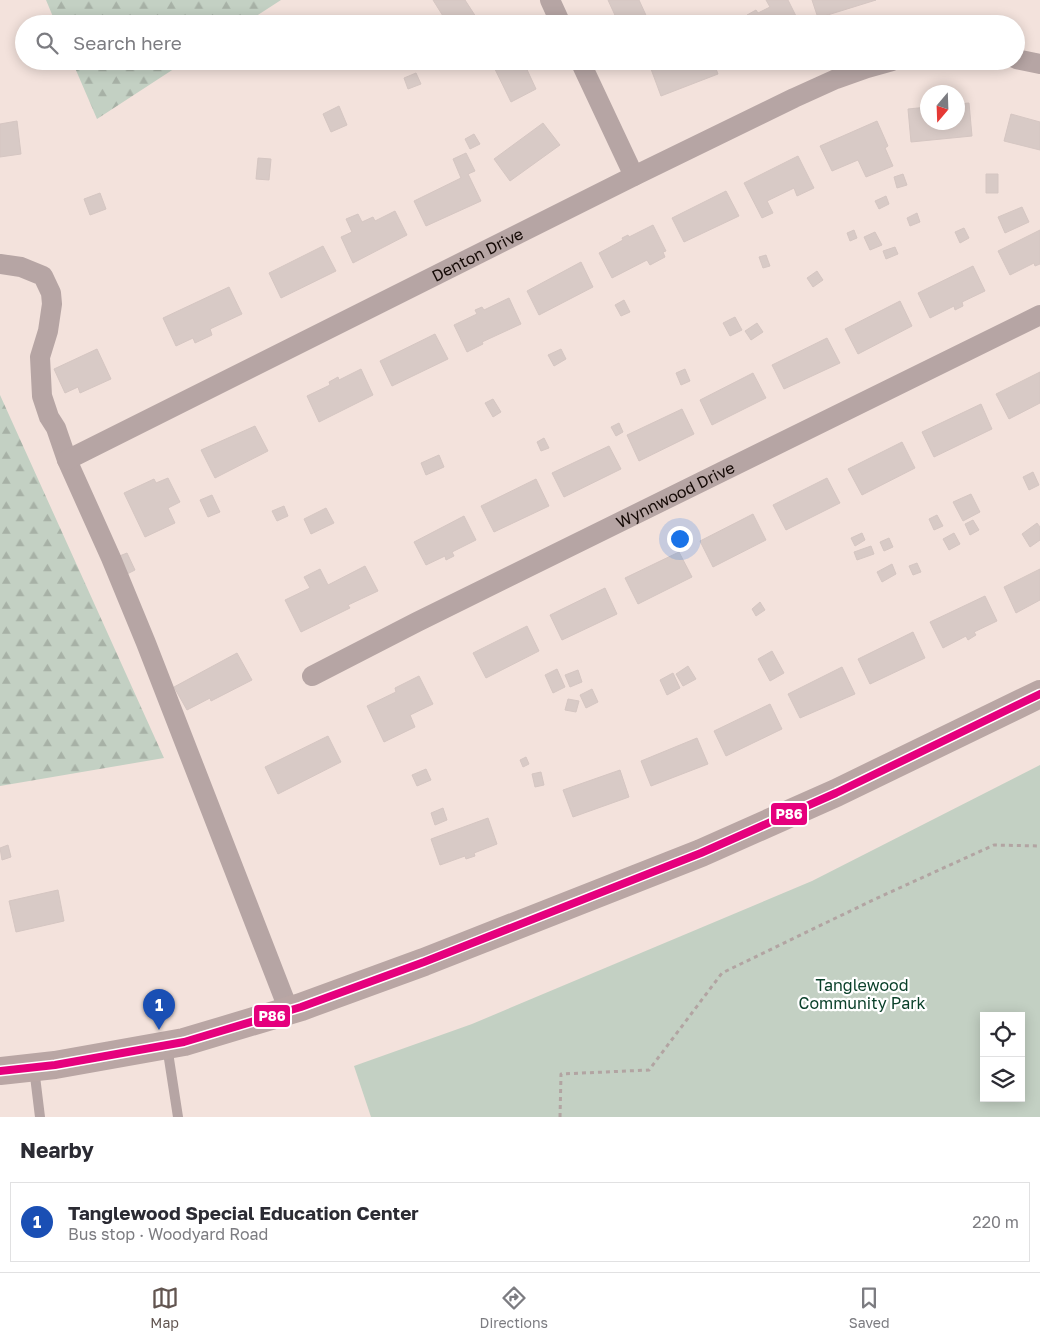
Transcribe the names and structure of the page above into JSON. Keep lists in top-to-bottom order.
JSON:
{
  "streets": {
    "street": ["Denton Drive", "Wynnwood Drive"]
  },
  "parks": ["Tanglewood Community Park"],
  "lines": ["transit line P86"],
  "north": "bottom",
  "page": {
    "search": "Search here",
    "pins": "1",
    "heading": "Nearby",
    "list": [
      {
        "mark": "1",
        "name": "Tanglewood Special Education Center",
        "note": "Bus stop · Woodyard Road",
        "value": "220 m"
      }
    ],
    "nav": ["Map", "Directions", "Saved"]
  }
}
